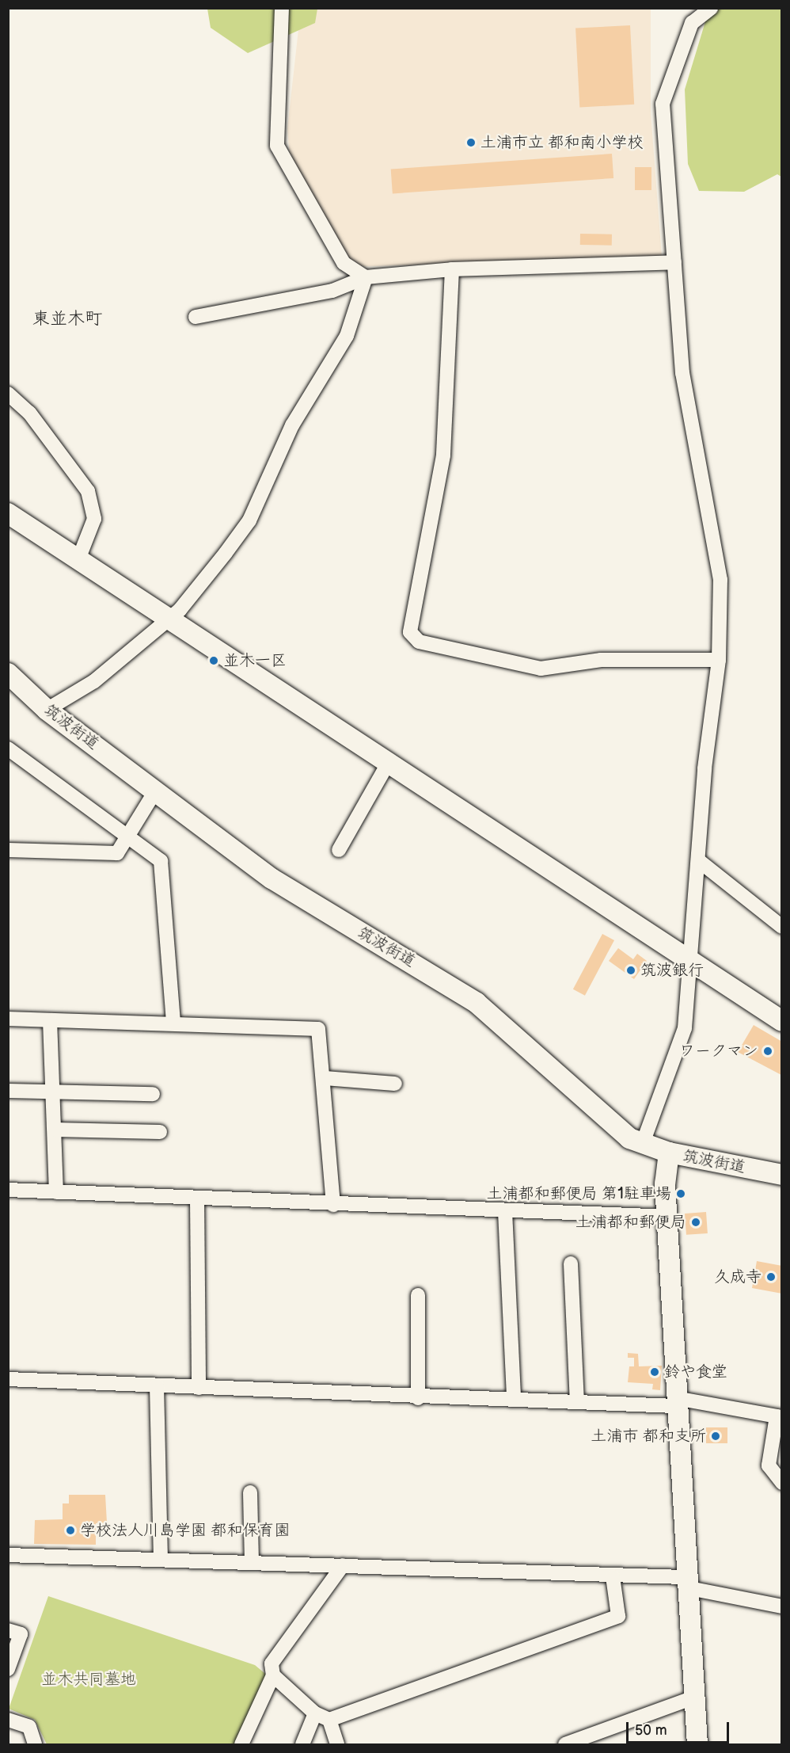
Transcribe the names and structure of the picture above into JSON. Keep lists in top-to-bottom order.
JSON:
{
  "streets": {
    "street": ["筑波街道"]
  },
  "districts": ["東並木町"],
  "parks": ["並木共同墓地"],
  "places": [
    "土浦市立 都和南小学校",
    "並木一区",
    "筑波銀行",
    "ワークマン",
    "土浦都和郵便局 第1駐車場",
    "土浦都和郵便局",
    "久成寺",
    "鈴や食堂",
    "土浦市 都和支所",
    "学校法人川島学園 都和保育園"
  ],
  "scale_bar": "50 m"
}
